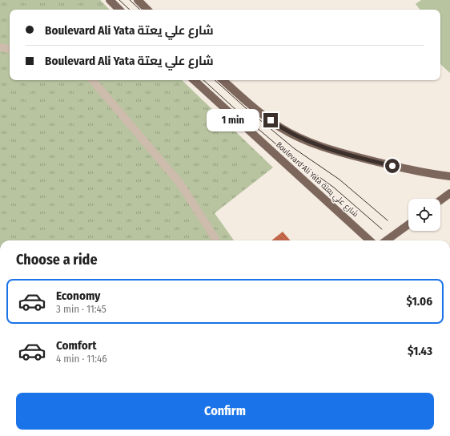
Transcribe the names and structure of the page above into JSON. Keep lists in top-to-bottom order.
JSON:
{
  "streets": {
    "main road": ["Boulevard Ali Yata شارع علي يعتة"]
  },
  "page": {
    "banner": ["Boulevard Ali Yata شارع علي يعتة", "Boulevard Ali Yata شارع علي يعتة"],
    "bubble": "1 min",
    "heading": "Choose a ride",
    "list": [
      {
        "name": "Economy",
        "note": "3 min · 11:45",
        "value": "$1.06"
      },
      {
        "name": "Comfort",
        "note": "4 min · 11:46",
        "value": "$1.43"
      }
    ],
    "buttons": "Confirm"
  }
}
